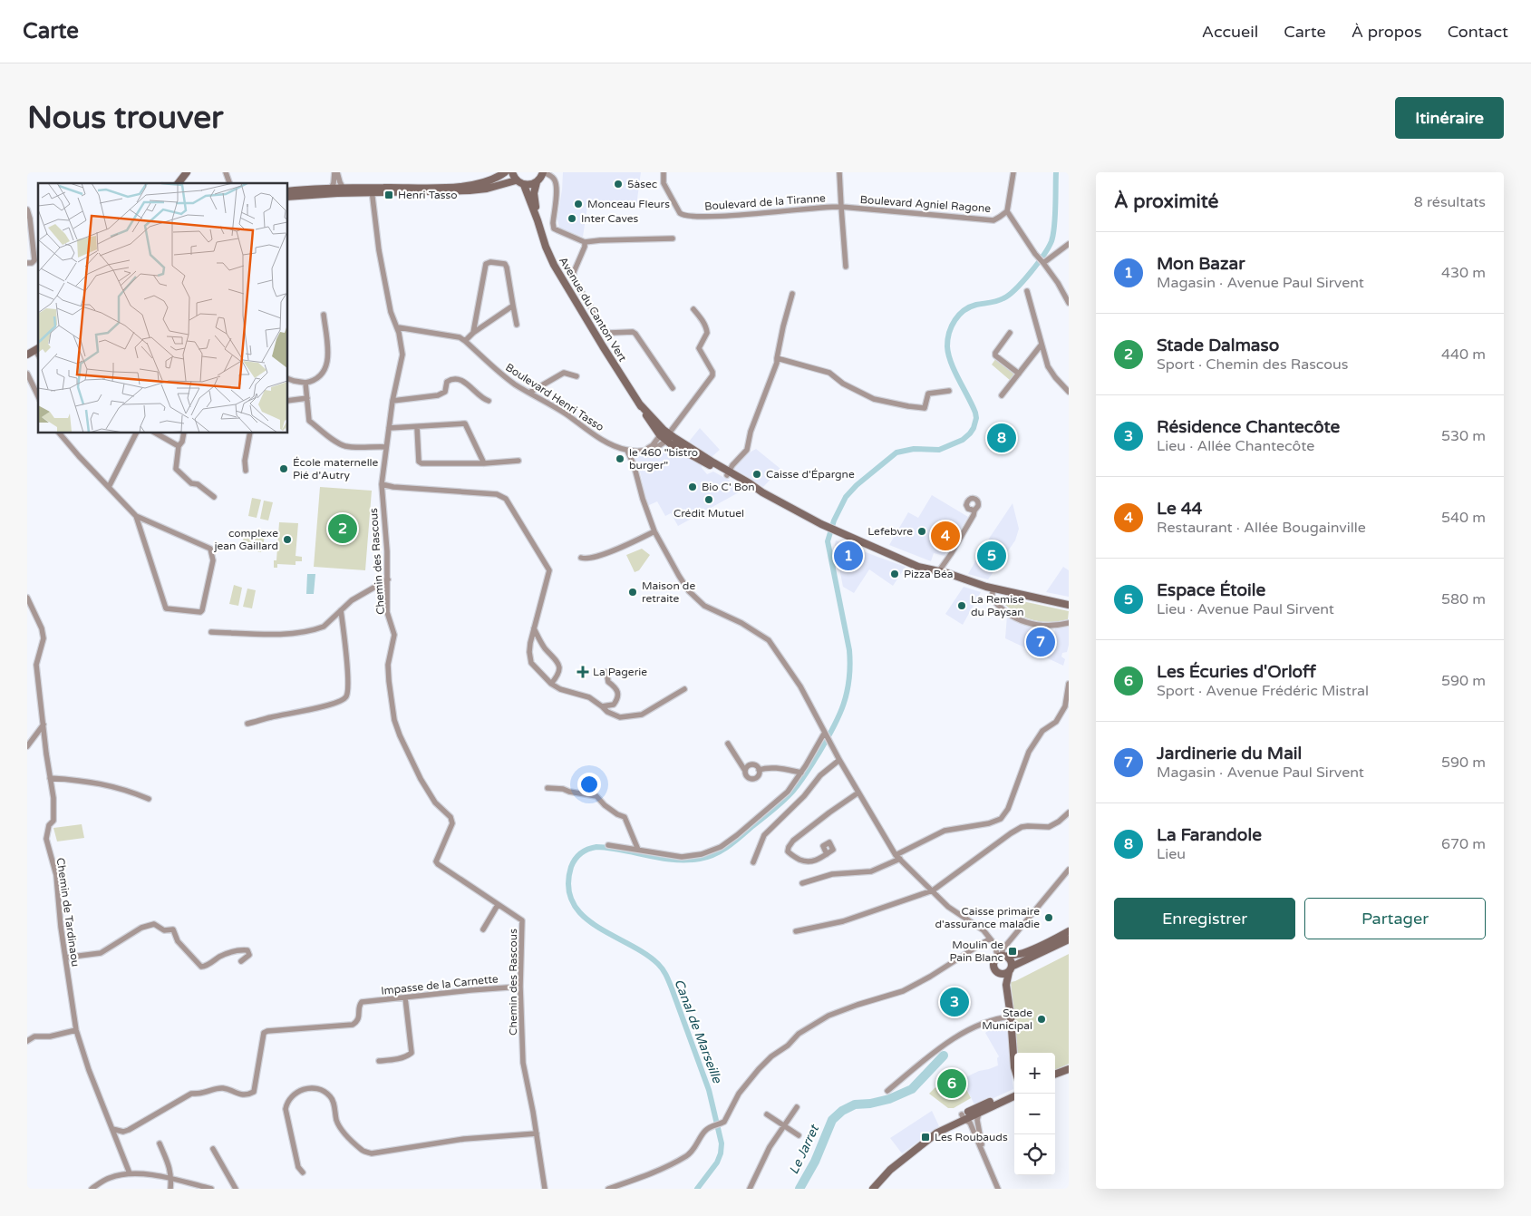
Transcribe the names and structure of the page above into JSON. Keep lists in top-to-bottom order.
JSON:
{
  "streets": {
    "street": [
      "Boulevard de la Tiranne",
      "Boulevard Agniel Ragone",
      "Avenue du Canton Vert",
      "Boulevard Henri Tasso",
      "Chemin des Rascous",
      "Chemin de Tardinaou",
      "Impasse de la Carnette"
    ]
  },
  "crossings": [
    ["Boulevard de la Tiranne", "Boulevard Agniel Ragone"],
    ["Avenue du Canton Vert", "Boulevard Henri Tasso"],
    ["Boulevard Henri Tasso", "Chemin des Rascous"],
    ["Chemin des Rascous", "Impasse de la Carnette"],
    ["Chemin de Tardinaou", "Impasse de la Carnette"]
  ],
  "water": ["Canal de Marseille", "Le Jarret"],
  "places": {
    "other": [
      "5àsec",
      "Monceau Fleurs",
      "Inter Caves",
      "le 460 \"bistro burger\"",
      "École maternelle Pié d'Autry",
      "Caisse d'Épargne",
      "Bio C' Bon",
      "Crédit Mutuel",
      "Lefebvre",
      "complexe jean Gaillard",
      "Pizza Béa",
      "Maison de retraite",
      "La Remise du Paysan",
      "Caisse primaire d'assurance maladie",
      "Stade Municipal"
    ],
    "transit": ["Henri Tasso", "Moulin de Pain Blanc", "Les Roubauds"],
    "health": ["La Pagerie"]
  },
  "page": {
    "header": "Carte",
    "nav": [
      "Accueil",
      "Carte",
      "À propos",
      "Contact"
    ],
    "buttons": [
      "Itinéraire",
      ["Enregistrer", "Partager"]
    ],
    "title": "Nous trouver",
    "heading": ["À proximité", "8 résultats"],
    "list": [
      {
        "mark": "1",
        "name": "Mon Bazar",
        "note": "Magasin · Avenue Paul Sirvent",
        "value": "430 m"
      },
      {
        "mark": "2",
        "name": "Stade Dalmaso",
        "note": "Sport · Chemin des Rascous",
        "value": "440 m"
      },
      {
        "mark": "3",
        "name": "Résidence Chantecôte",
        "note": "Lieu · Allée Chantecôte",
        "value": "530 m"
      },
      {
        "mark": "4",
        "name": "Le 44",
        "note": "Restaurant · Allée Bougainville",
        "value": "540 m"
      },
      {
        "mark": "5",
        "name": "Espace Étoile",
        "note": "Lieu · Avenue Paul Sirvent",
        "value": "580 m"
      },
      {
        "mark": "6",
        "name": "Les Écuries d'Orloff",
        "note": "Sport · Avenue Frédéric Mistral",
        "value": "590 m"
      },
      {
        "mark": "7",
        "name": "Jardinerie du Mail",
        "note": "Magasin · Avenue Paul Sirvent",
        "value": "590 m"
      },
      {
        "mark": "8",
        "name": "La Farandole",
        "note": "Lieu",
        "value": "670 m"
      }
    ],
    "pins": [
      "8",
      "2",
      "4",
      "1",
      "5",
      "7",
      "3",
      "6"
    ],
    "map_buttons": ["+", "−"]
  }
}
